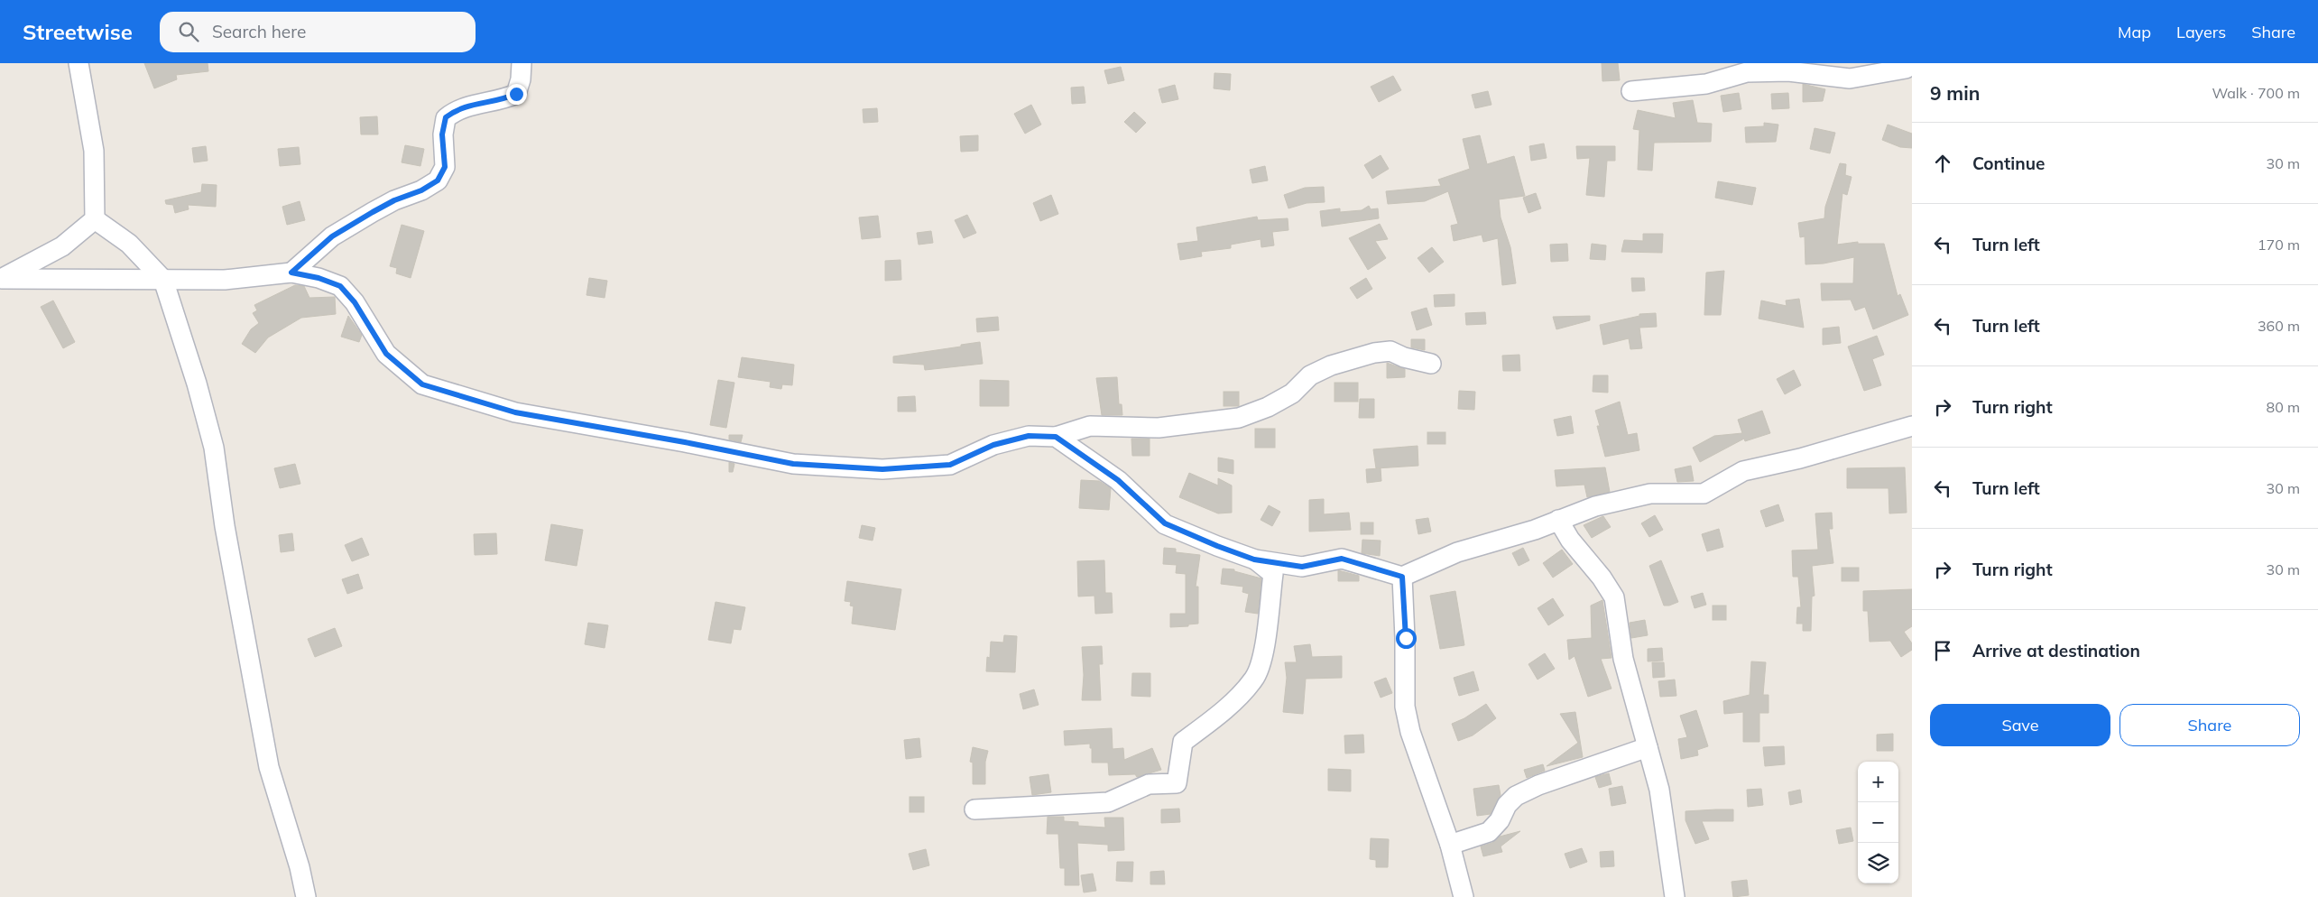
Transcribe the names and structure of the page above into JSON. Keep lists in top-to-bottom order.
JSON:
{
  "page": {
    "header": "Streetwise",
    "search": "Search here",
    "nav": ["Map", "Layers", "Share"],
    "heading": ["9 min", "Walk · 700 m"],
    "list": [
      ["Continue", "30 m"],
      ["Turn left", "170 m"],
      ["Turn left", "360 m"],
      ["Turn right", "80 m"],
      ["Turn left", "30 m"],
      ["Turn right", "30 m"],
      "Arrive at destination"
    ],
    "buttons": ["Save", "Share"],
    "map_buttons": ["+", "−"]
  }
}
